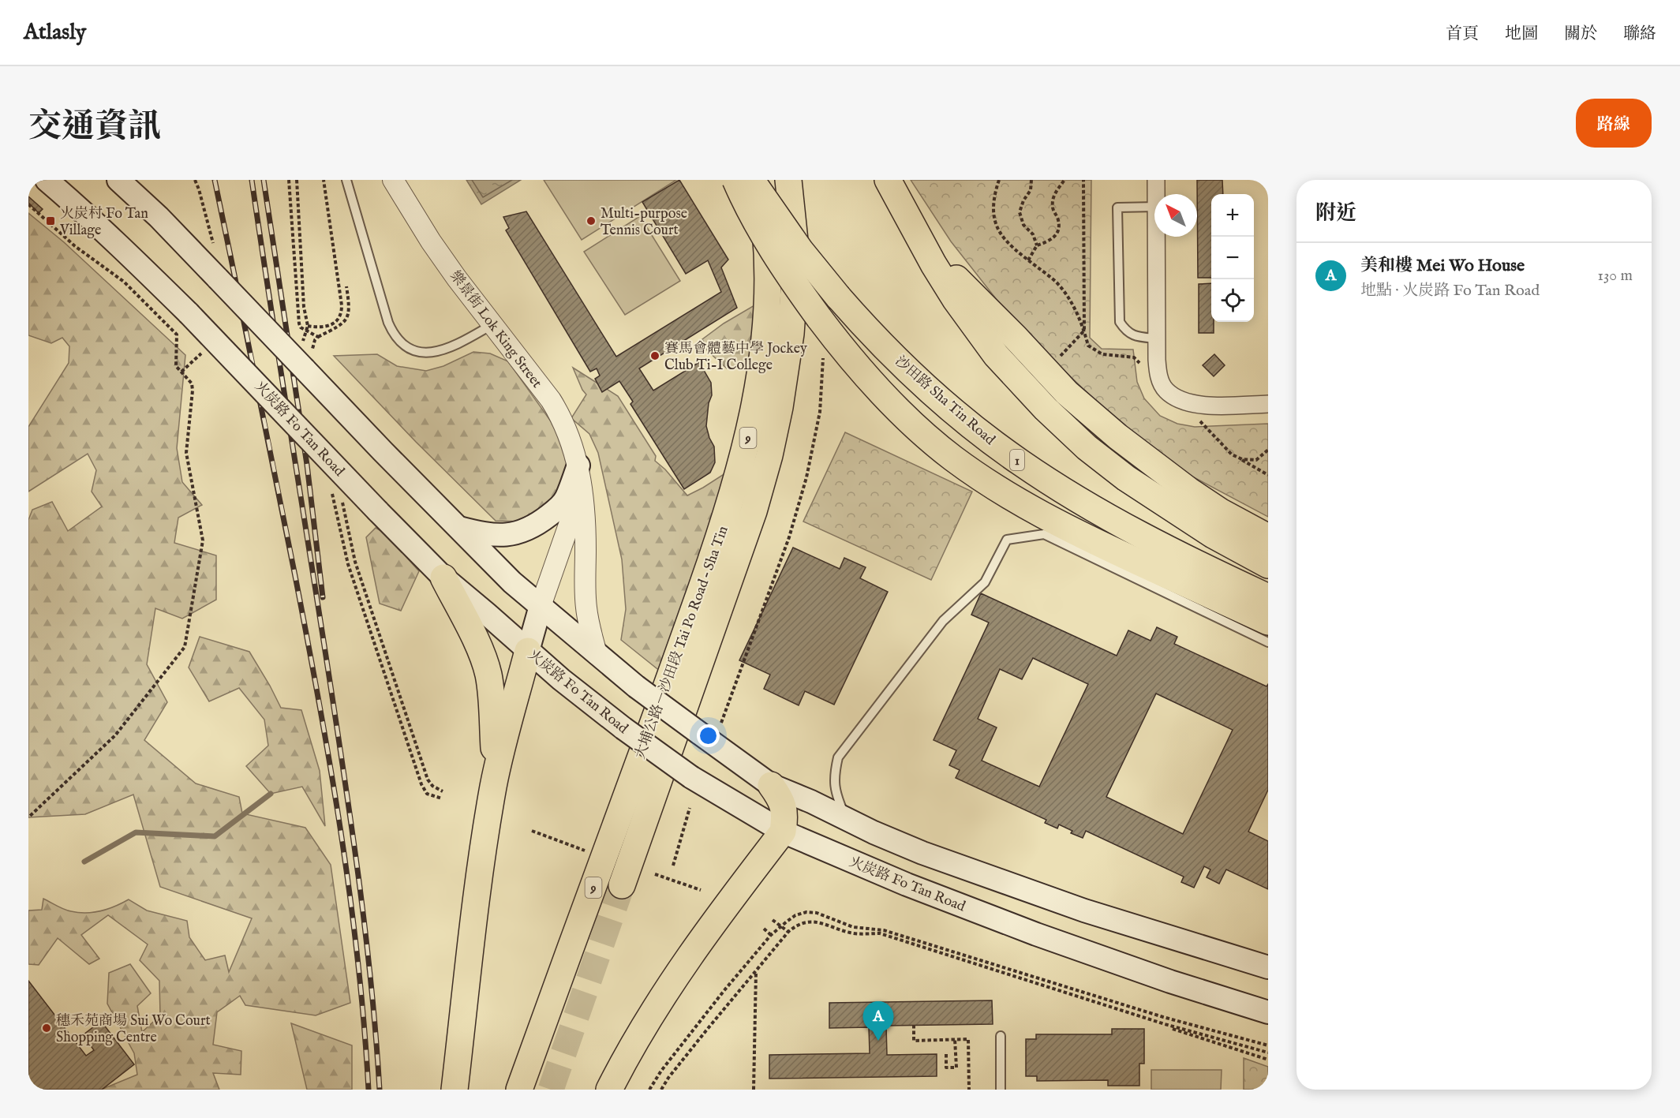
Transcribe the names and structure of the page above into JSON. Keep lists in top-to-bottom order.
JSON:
{
  "streets": {
    "highway": [
      "沙田路 Sha Tin Road",
      "9",
      "1",
      "大埔公路－沙田段 Tai Po Road – Sha Tin"
    ],
    "main road": ["火炭路 Fo Tan Road"],
    "street": ["樂景街 Lok King Street"]
  },
  "places": {
    "transit": ["火炭村 Fo Tan Village"],
    "other": ["Multi-purpose Tennis Court", "賽馬會體藝中學 Jockey Club Ti-I College", "穗禾苑商場 Sui Wo Court Shopping Centre"]
  },
  "north": "top left",
  "page": {
    "header": "Atlasly",
    "nav": [
      "首頁",
      "地圖",
      "關於",
      "聯絡"
    ],
    "title": "交通資訊",
    "buttons": "路線",
    "heading": "附近",
    "map_buttons": ["+", "−"],
    "list": [
      {
        "mark": "A",
        "name": "美和樓 Mei Wo House",
        "note": "地點 · 火炭路 Fo Tan Road",
        "value": "130 m"
      }
    ],
    "pins": "A"
  }
}
